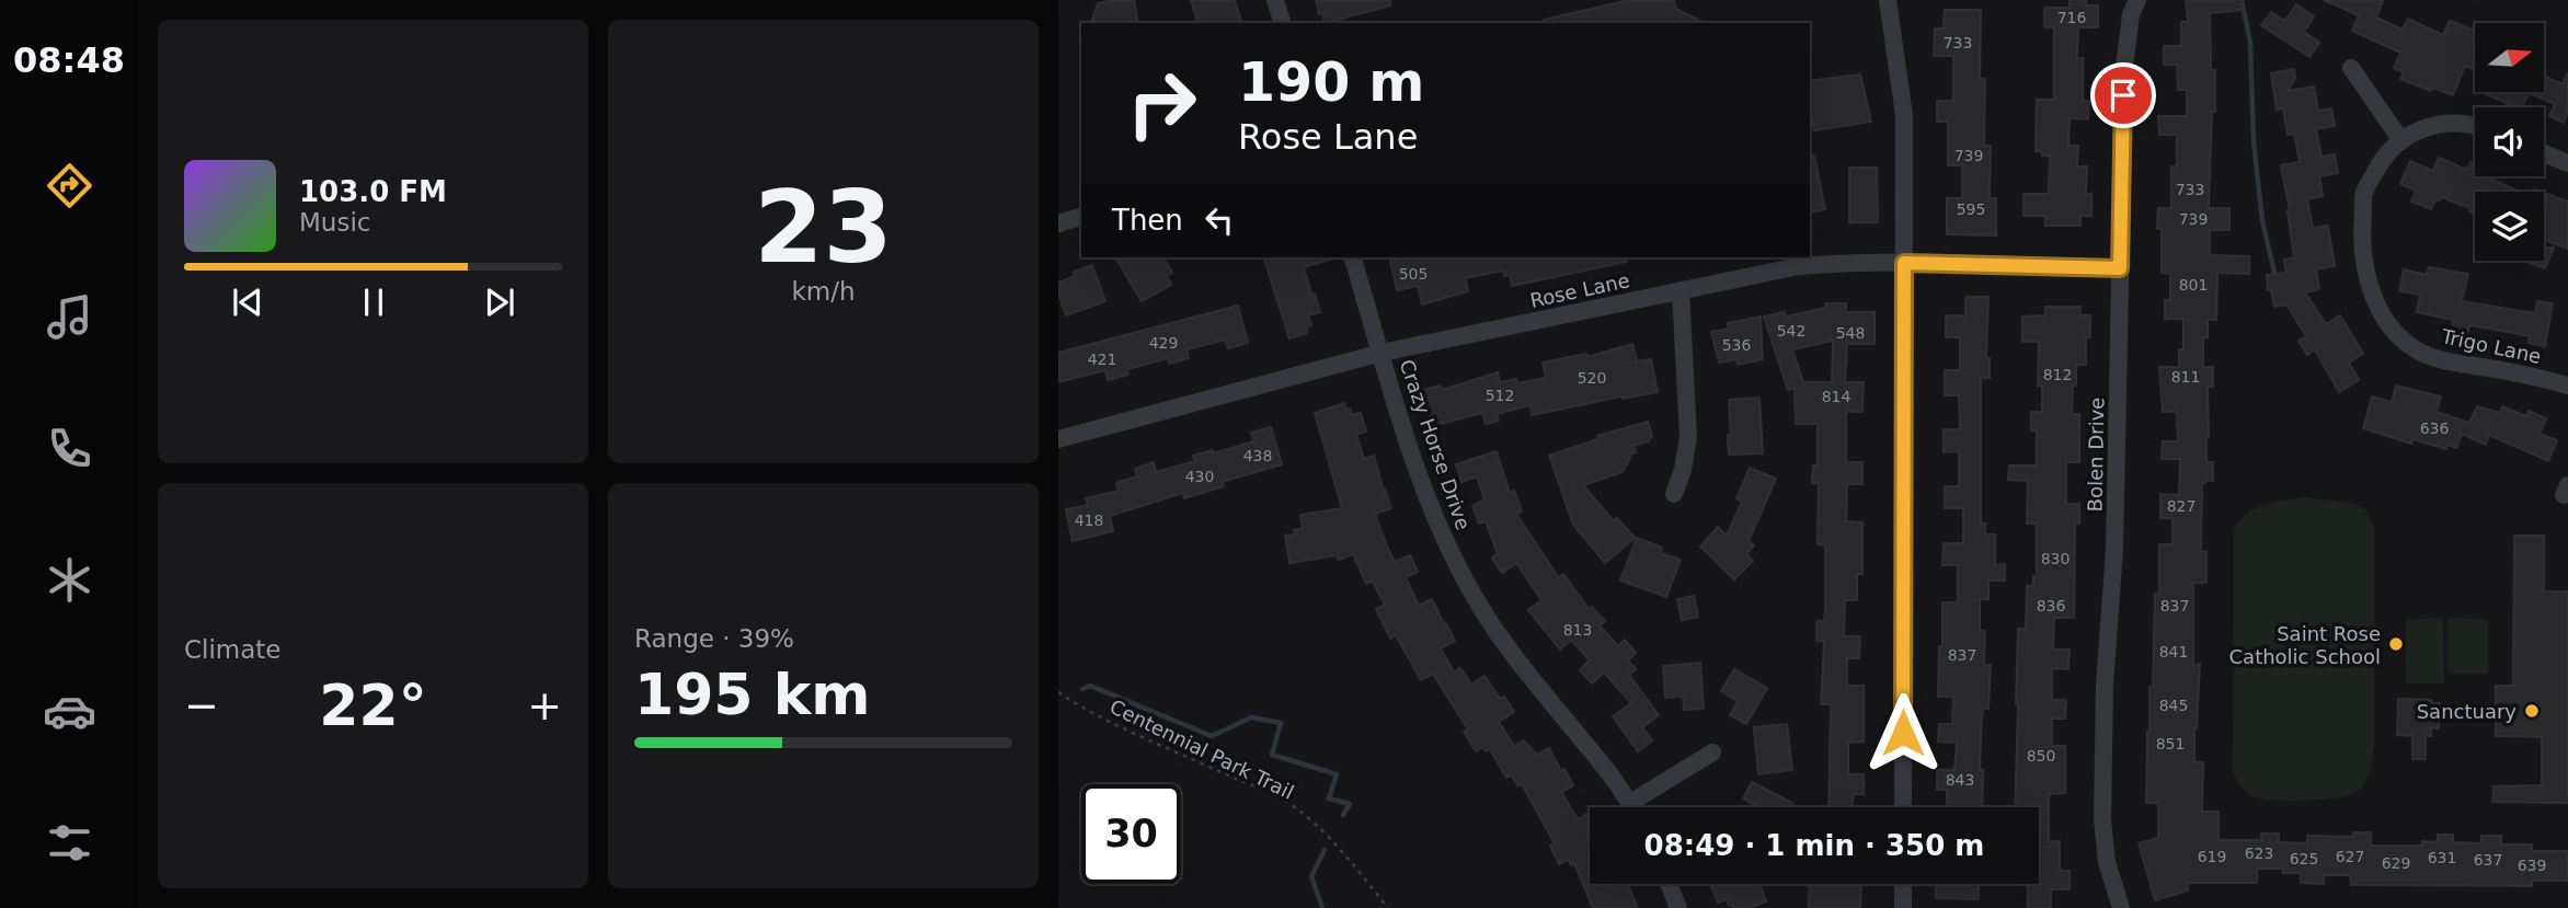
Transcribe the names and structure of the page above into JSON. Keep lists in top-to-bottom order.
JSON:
{
  "streets": {
    "street": [
      "Rose Lane",
      "Trigo Lane",
      "Crazy Horse Drive",
      "Bolen Drive"
    ],
    "path": ["Centennial Park Trail"]
  },
  "crossings": [
    ["Rose Lane", "Crazy Horse Drive"],
    ["Rose Lane", "Bolen Drive"]
  ],
  "places": ["Saint Rose Catholic School", "Sanctuary"],
  "house_numbers": [
    "716",
    "733",
    "739",
    "733",
    "595",
    "739",
    "505",
    "801",
    "542",
    "548",
    "429",
    "536",
    "421",
    "812",
    "811",
    "520",
    "512",
    "814",
    "636",
    "438",
    "430",
    "827",
    "418",
    "830",
    "836",
    "837",
    "813",
    "841",
    "837",
    "845",
    "851",
    "850",
    "843",
    "623",
    "619",
    "627",
    "631",
    "625",
    "637",
    "629",
    "639"
  ],
  "north": "right",
  "page": {
    "tabs": "08:48",
    "tile": [
      ["23", "km/h"],
      "Climate",
      ["Range · 39%", "195 km"]
    ],
    "turn": ["190 m", "Rose Lane"],
    "song": ["103.0 FM", "Music"],
    "then": "Then",
    "heat": ["−", "22°", "+"],
    "limit": "30",
    "trip": "08:49 · 1 min · 350 m"
  }
}
